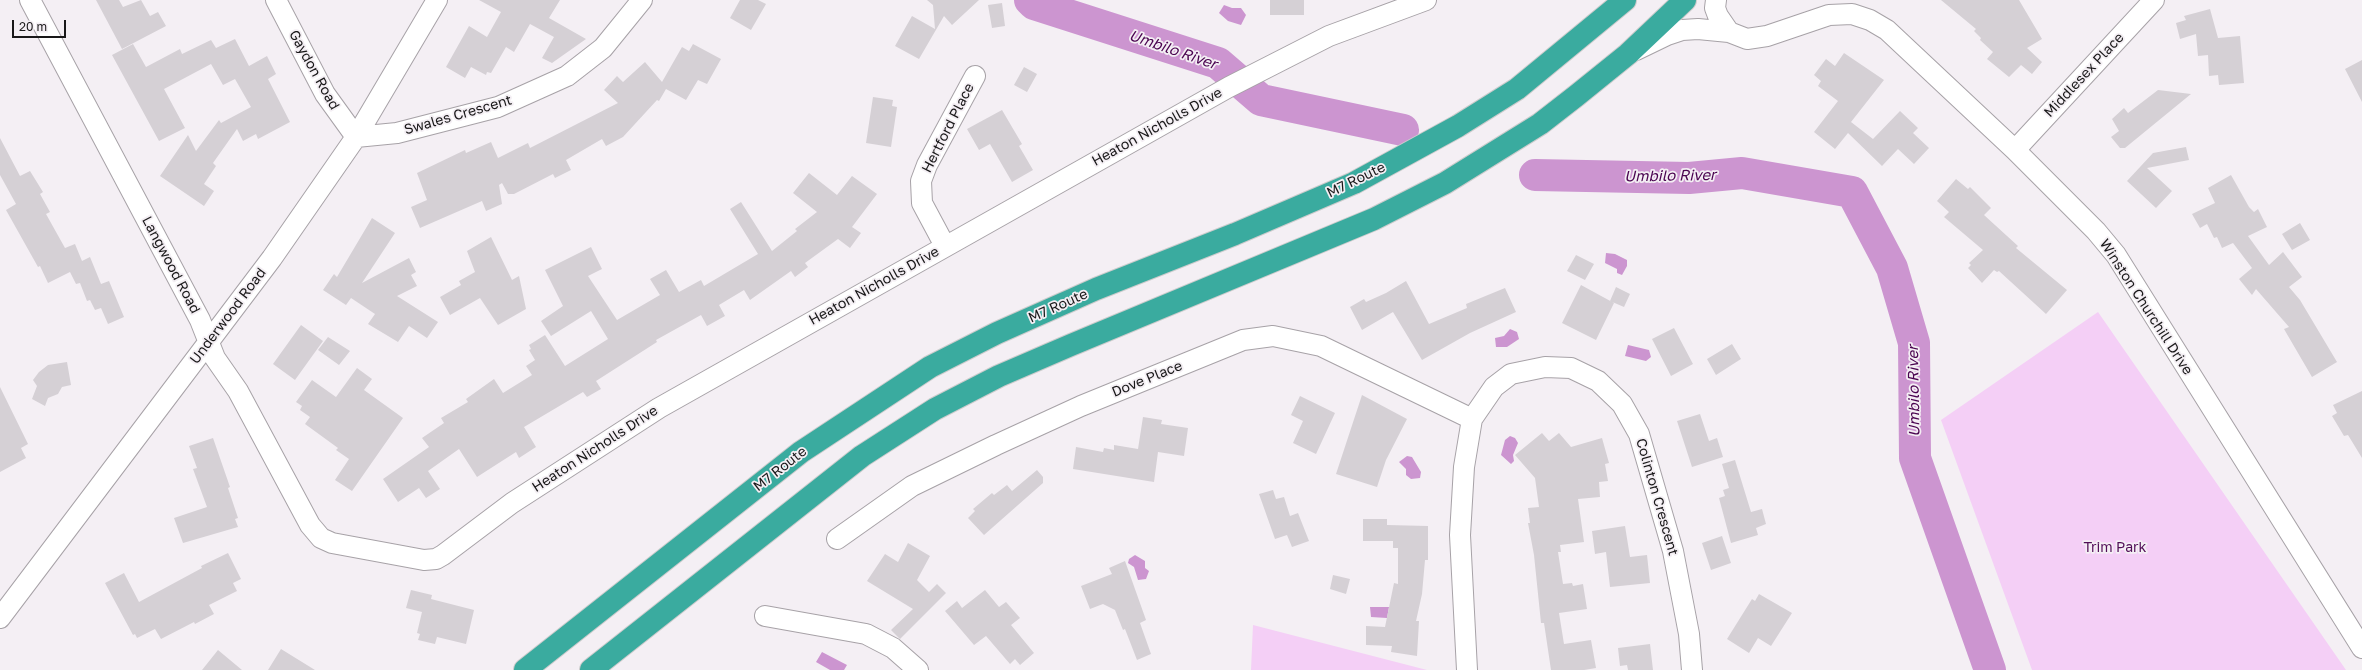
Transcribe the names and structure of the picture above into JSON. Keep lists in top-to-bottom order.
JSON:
{
  "streets": {
    "highway": ["M7 Route"],
    "street": [
      "Gaydon Road",
      "Middlesex Place",
      "Swales Crescent",
      "Heaton Nicholls Drive",
      "Hertford Place",
      "Langwood Road",
      "Winston Churchill Drive",
      "Underwood Road",
      "Dove Place",
      "Colinton Crescent"
    ]
  },
  "crossings": [
    ["Gaydon Road", "Swales Crescent"],
    ["Gaydon Road", "Underwood Road"],
    ["Middlesex Place", "Winston Churchill Drive"],
    ["Swales Crescent", "Underwood Road"],
    ["Heaton Nicholls Drive", "Hertford Place"],
    ["Heaton Nicholls Drive", "Langwood Road"],
    ["Langwood Road", "Underwood Road"],
    ["Dove Place", "Colinton Crescent"]
  ],
  "water": ["Umbilo River"],
  "parks": ["Trim Park"],
  "scale_bar": "20 m"
}
